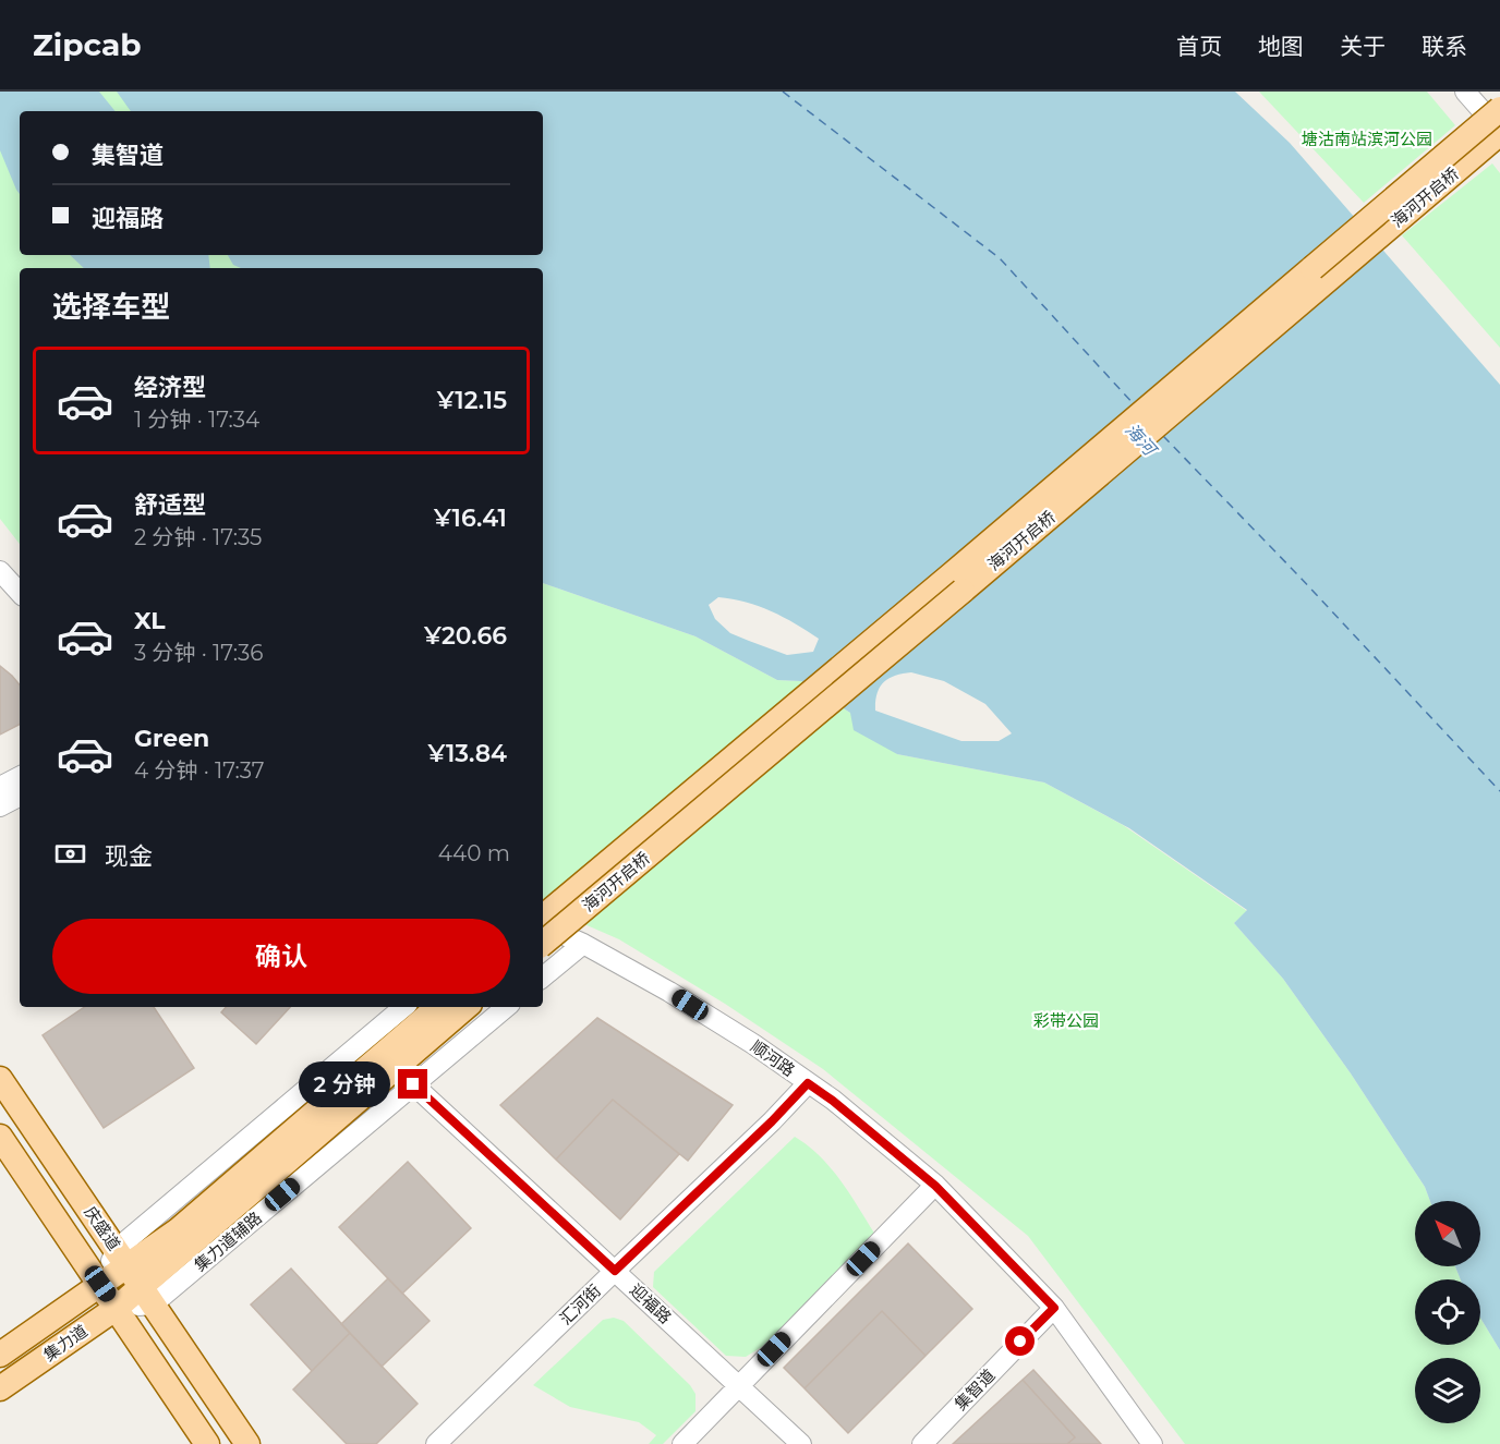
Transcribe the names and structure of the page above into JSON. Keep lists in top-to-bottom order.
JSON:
{
  "streets": {
    "main road": ["海河开启桥", "庆盛道", "集力道"],
    "street": [
      "顺河路",
      "集力道辅路",
      "迎福路",
      "汇河街",
      "集智道"
    ]
  },
  "crossings": [
    ["顺河路", "汇河街"],
    ["顺河路", "集智道"],
    ["庆盛道", "集力道辅路"],
    ["庆盛道", "集力道"],
    ["集力道辅路", "迎福路"],
    ["集力道辅路", "集力道"],
    ["迎福路", "汇河街"]
  ],
  "water": ["海河"],
  "parks": ["塘沽南站滨河公园", "彩带公园"],
  "north": "top left",
  "page": {
    "header": "Zipcab",
    "nav": [
      "首页",
      "地图",
      "关于",
      "联系"
    ],
    "banner": ["集智道", "迎福路"],
    "heading": "选择车型",
    "list": [
      {
        "name": "经济型",
        "note": "1 分钟 · 17:34",
        "value": "¥12.15"
      },
      {
        "name": "舒适型",
        "note": "2 分钟 · 17:35",
        "value": "¥16.41"
      },
      {
        "name": "XL",
        "note": "3 分钟 · 17:36",
        "value": "¥20.66"
      },
      {
        "name": "Green",
        "note": "4 分钟 · 17:37",
        "value": "¥13.84"
      }
    ],
    "pay": ["现金", "440 m"],
    "buttons": "确认",
    "bubble": "2 分钟"
  }
}
